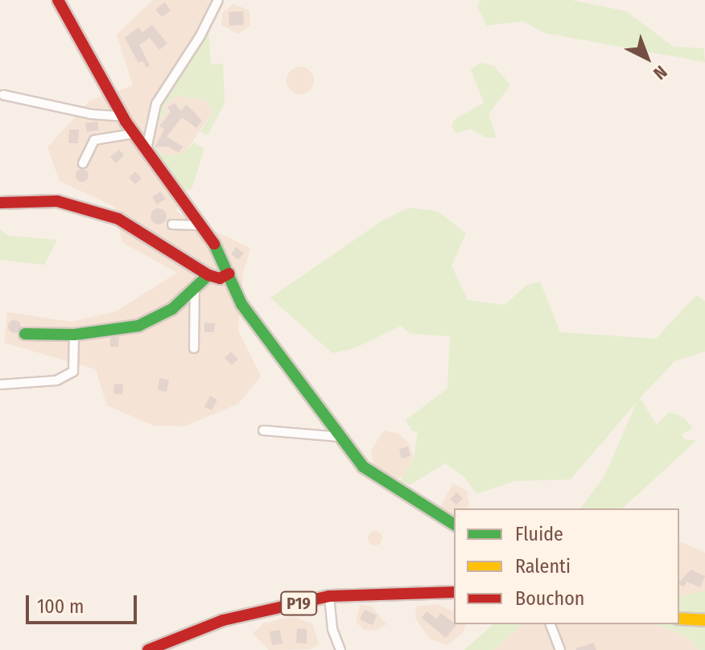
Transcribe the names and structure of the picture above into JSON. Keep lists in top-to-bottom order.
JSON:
{
  "streets": {
    "street": ["P19"]
  },
  "legend": ["Fluide", "Ralenti", "Bouchon"],
  "scale_bar": "100 m",
  "north": "bottom right"
}
